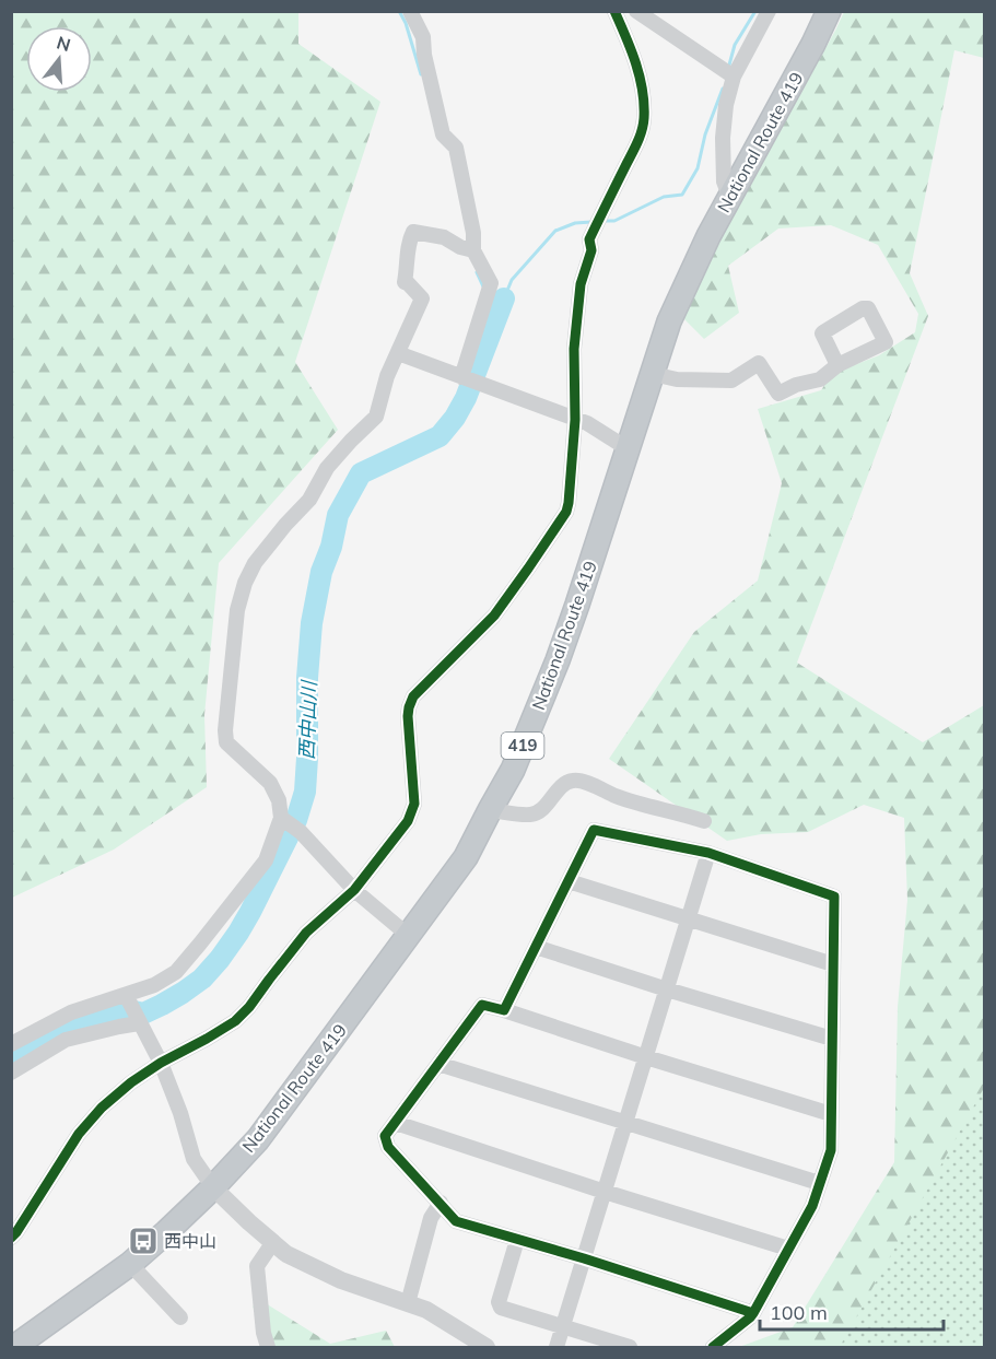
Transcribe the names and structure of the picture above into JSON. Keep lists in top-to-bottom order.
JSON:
{
  "streets": {
    "highway": ["National Route 419", "419"]
  },
  "water": ["西中山川"],
  "places": {
    "bus stop": ["西中山"]
  },
  "scale_bar": "100 m",
  "north": "top"
}
